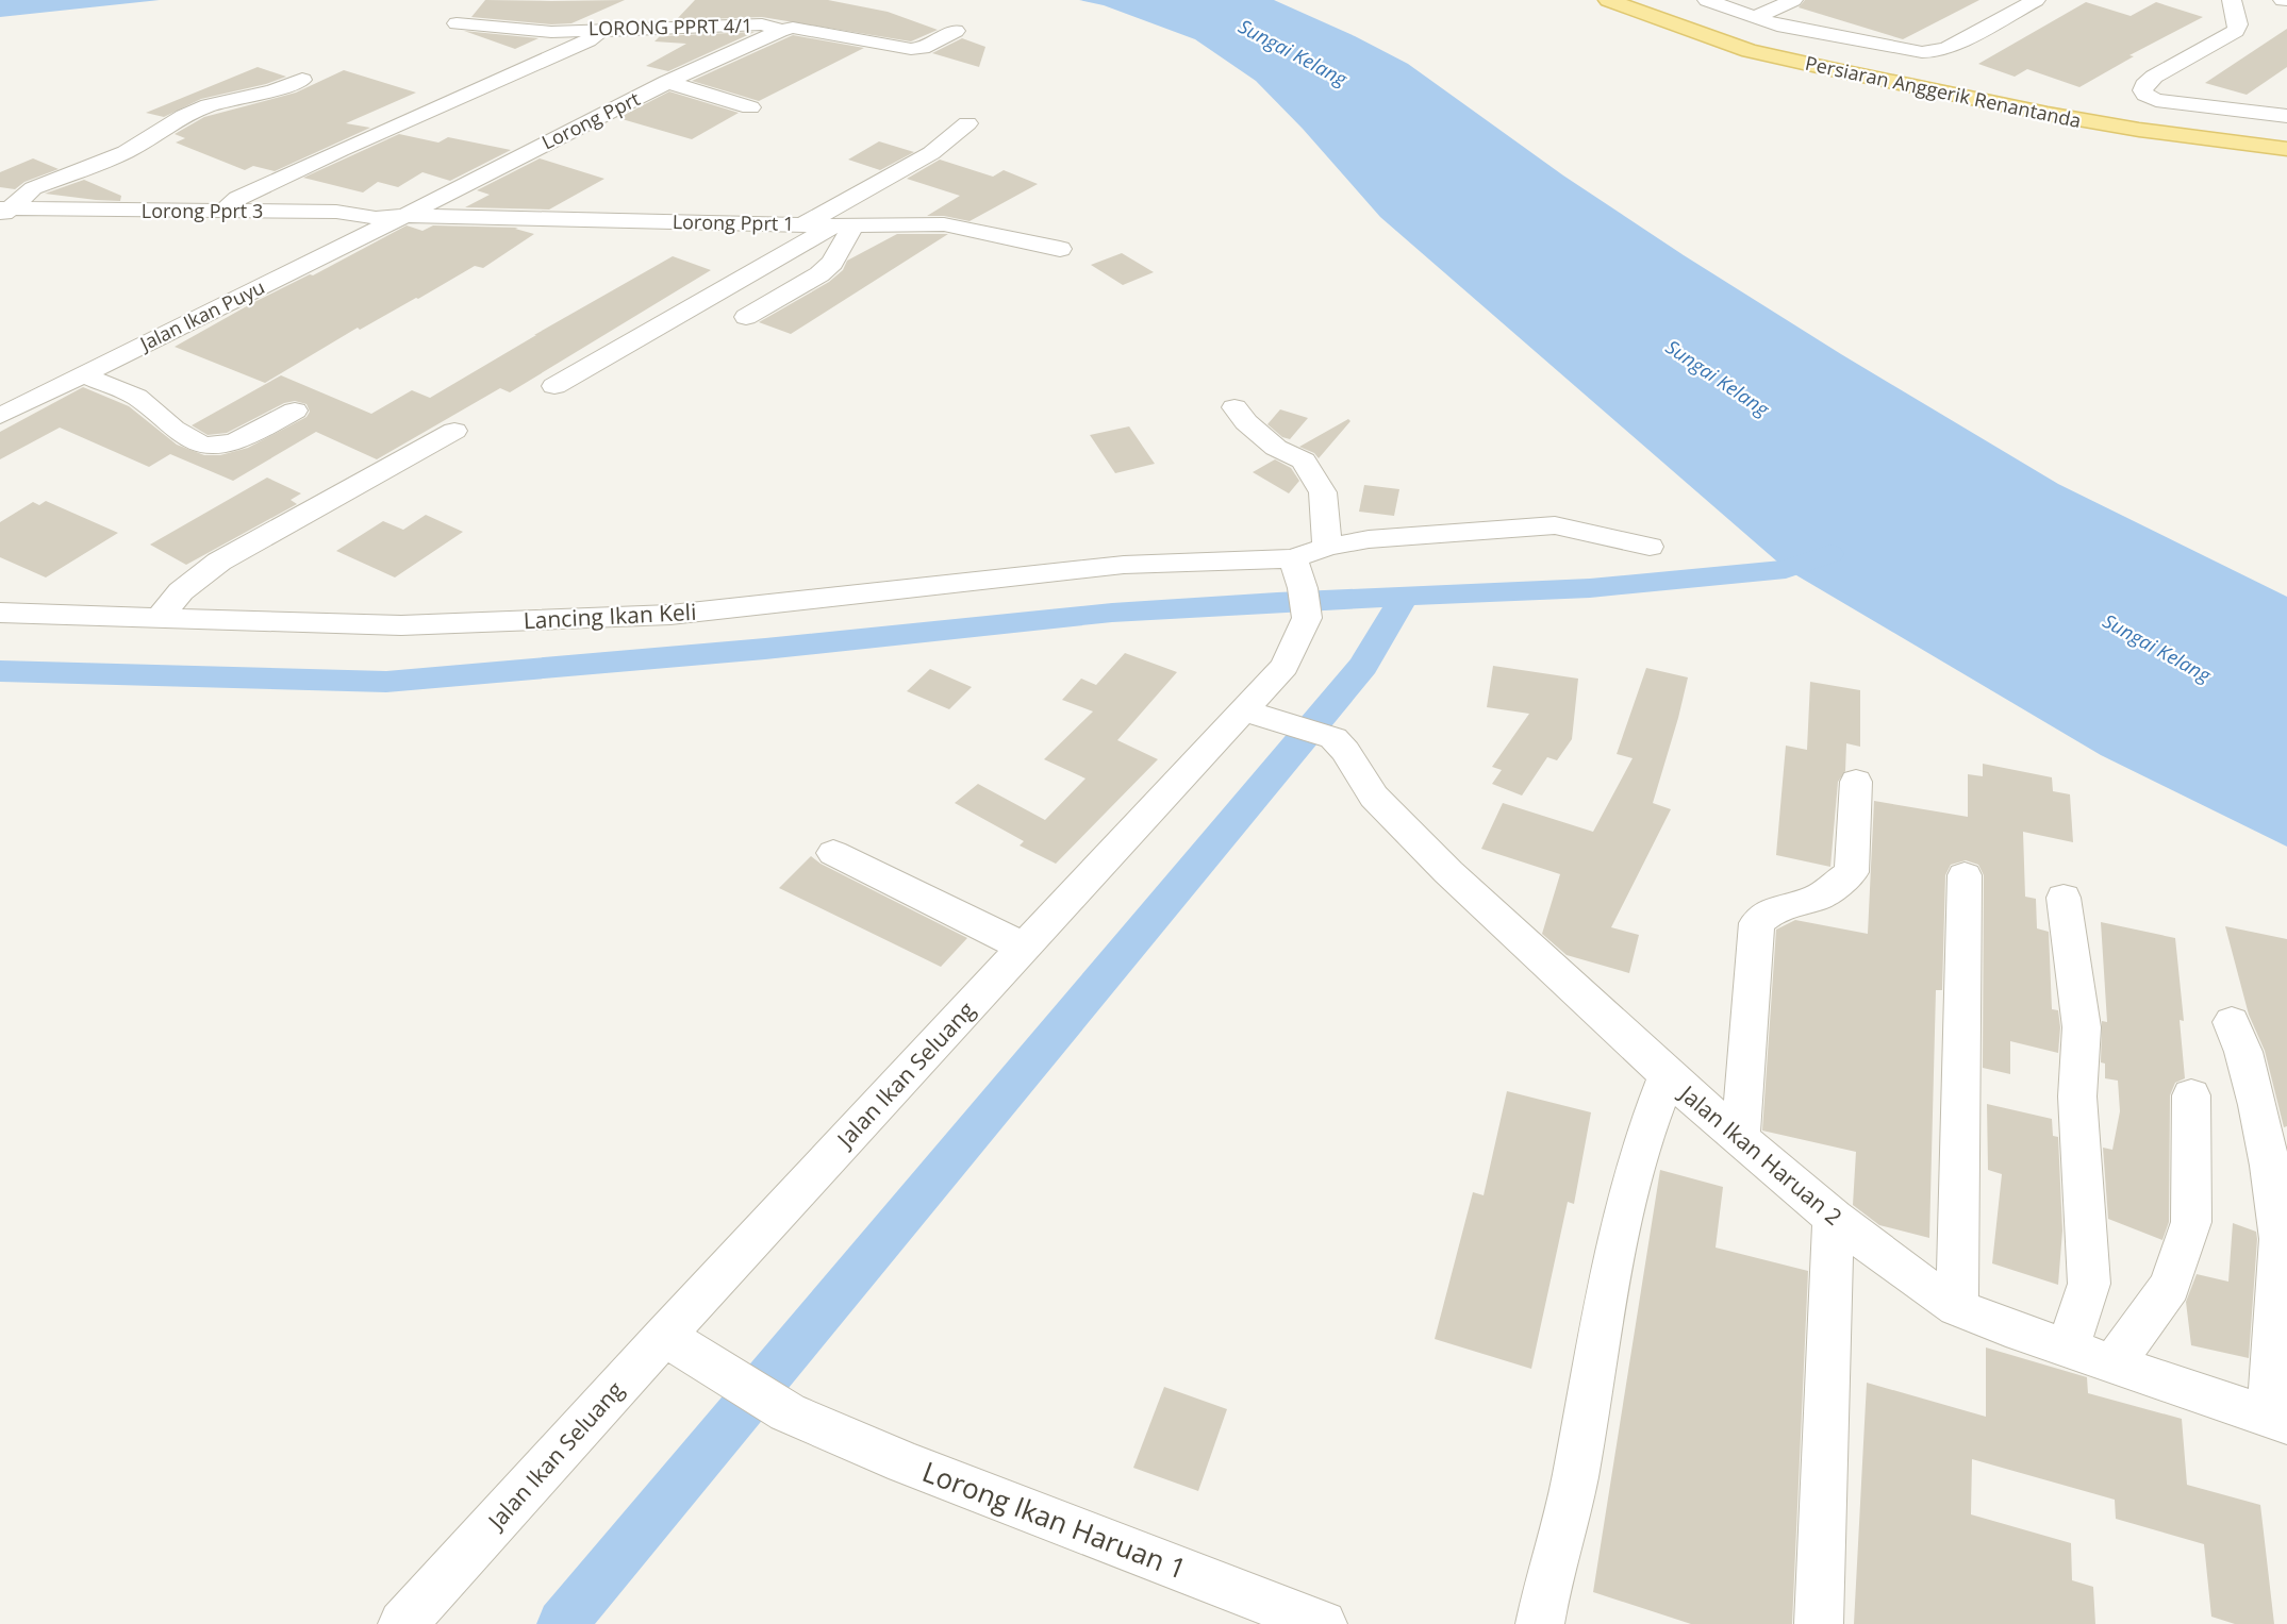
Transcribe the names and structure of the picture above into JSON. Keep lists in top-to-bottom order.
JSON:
{
  "streets": {
    "main road": ["Persiaran Anggerik Renantanda"],
    "street": [
      "LORONG PPRT 4/1",
      "Lorong Pprt",
      "Lorong Pprt 3",
      "Lorong Pprt 1",
      "Jalan Ikan Puyu",
      "Lancing Ikan Keli",
      "Jalan Ikan Seluang",
      "Jalan Ikan Haruan 2",
      "Lorong Ikan Haruan 1"
    ]
  },
  "crossings": [
    ["LORONG PPRT 4/1", "Lorong Pprt"],
    ["Lorong Pprt", "Lorong Pprt 3"],
    ["Lorong Pprt", "Lorong Pprt 1"],
    ["Lorong Pprt", "Jalan Ikan Puyu"],
    ["Lorong Pprt 3", "Lorong Pprt 1"],
    ["Lorong Pprt 3", "Jalan Ikan Puyu"],
    ["Lorong Pprt 1", "Jalan Ikan Puyu"],
    ["Lancing Ikan Keli", "Jalan Ikan Seluang"],
    ["Jalan Ikan Seluang", "Jalan Ikan Haruan 2"],
    ["Jalan Ikan Seluang", "Lorong Ikan Haruan 1"]
  ],
  "water": ["Sungai Kelang"]
}
